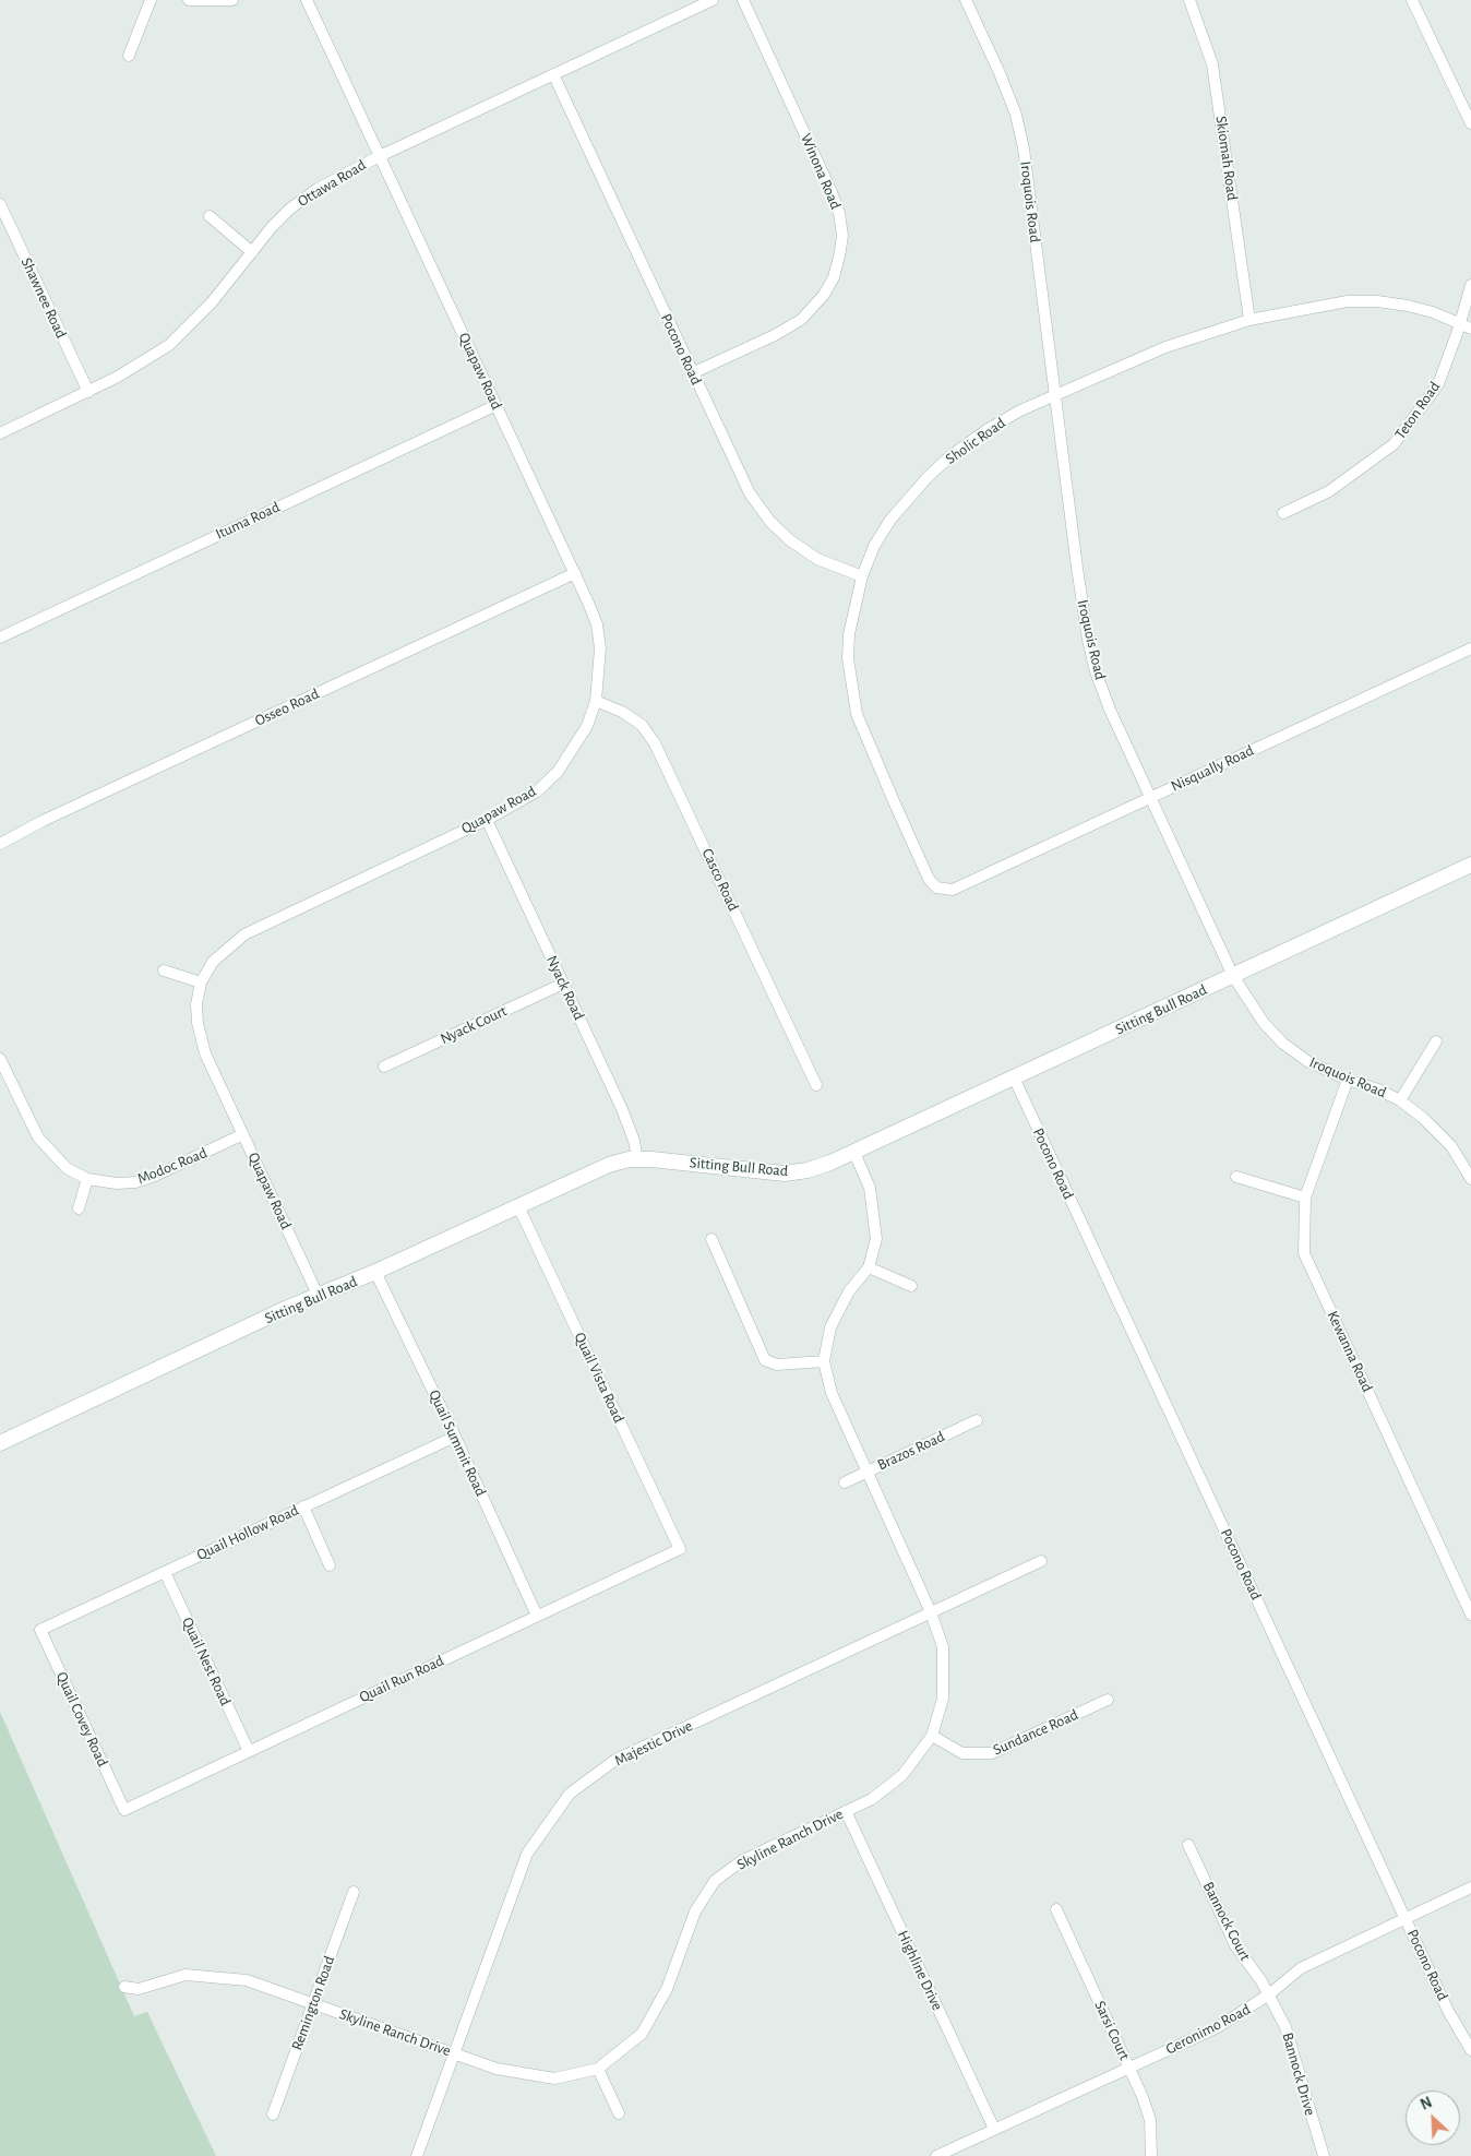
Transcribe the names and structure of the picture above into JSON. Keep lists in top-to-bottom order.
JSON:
{
  "streets": {
    "street": [
      "Skiomah Road",
      "Winona Road",
      "Ottawa Road",
      "Iroquois Road",
      "Shawnee Road",
      "Pocono Road",
      "Quapaw Road",
      "Teton Road",
      "Sholic Road",
      "Ituma Road",
      "Osseo Road",
      "Nisqually Road",
      "Casco Road",
      "Nyack Road",
      "Sitting Bull Road",
      "Nyack Court",
      "Modoc Road",
      "Kewanna Road",
      "Quail Vista Road",
      "Quail Summit Road",
      "Brazos Road",
      "Quail Hollow Road",
      "Quail Nest Road",
      "Quail Run Road",
      "Quail Covey Road",
      "Sundance Road",
      "Majestic Drive",
      "Skyline Ranch Drive",
      "Bannock Court",
      "Highline Drive",
      "Remington Road",
      "Geronimo Road",
      "Sarsi Court",
      "Bannock Drive"
    ]
  },
  "crossings": [
    ["Skiomah Road", "Sholic Road"],
    ["Winona Road", "Pocono Road"],
    ["Ottawa Road", "Shawnee Road"],
    ["Ottawa Road", "Pocono Road"],
    ["Ottawa Road", "Quapaw Road"],
    ["Iroquois Road", "Sholic Road"],
    ["Iroquois Road", "Nisqually Road"],
    ["Iroquois Road", "Sitting Bull Road"],
    ["Iroquois Road", "Kewanna Road"],
    ["Pocono Road", "Sholic Road"],
    ["Pocono Road", "Sitting Bull Road"],
    ["Pocono Road", "Geronimo Road"],
    ["Quapaw Road", "Ituma Road"],
    ["Quapaw Road", "Osseo Road"],
    ["Quapaw Road", "Casco Road"],
    ["Quapaw Road", "Nyack Road"],
    ["Quapaw Road", "Sitting Bull Road"],
    ["Quapaw Road", "Modoc Road"],
    ["Teton Road", "Sholic Road"],
    ["Sholic Road", "Nisqually Road"],
    ["Nyack Road", "Sitting Bull Road"],
    ["Nyack Road", "Nyack Court"],
    ["Sitting Bull Road", "Quail Vista Road"],
    ["Sitting Bull Road", "Quail Summit Road"],
    ["Sitting Bull Road", "Skyline Ranch Drive"],
    ["Quail Vista Road", "Quail Run Road"],
    ["Quail Summit Road", "Quail Hollow Road"],
    ["Quail Summit Road", "Quail Run Road"],
    ["Brazos Road", "Skyline Ranch Drive"],
    ["Quail Hollow Road", "Quail Nest Road"],
    ["Quail Hollow Road", "Quail Covey Road"],
    ["Quail Nest Road", "Quail Run Road"],
    ["Quail Run Road", "Quail Covey Road"],
    ["Sundance Road", "Skyline Ranch Drive"],
    ["Majestic Drive", "Skyline Ranch Drive"],
    ["Skyline Ranch Drive", "Highline Drive"],
    ["Skyline Ranch Drive", "Remington Road"],
    ["Bannock Court", "Geronimo Road"],
    ["Bannock Court", "Bannock Drive"],
    ["Highline Drive", "Geronimo Road"],
    ["Geronimo Road", "Sarsi Court"],
    ["Geronimo Road", "Bannock Drive"]
  ],
  "north": "top left"
}
